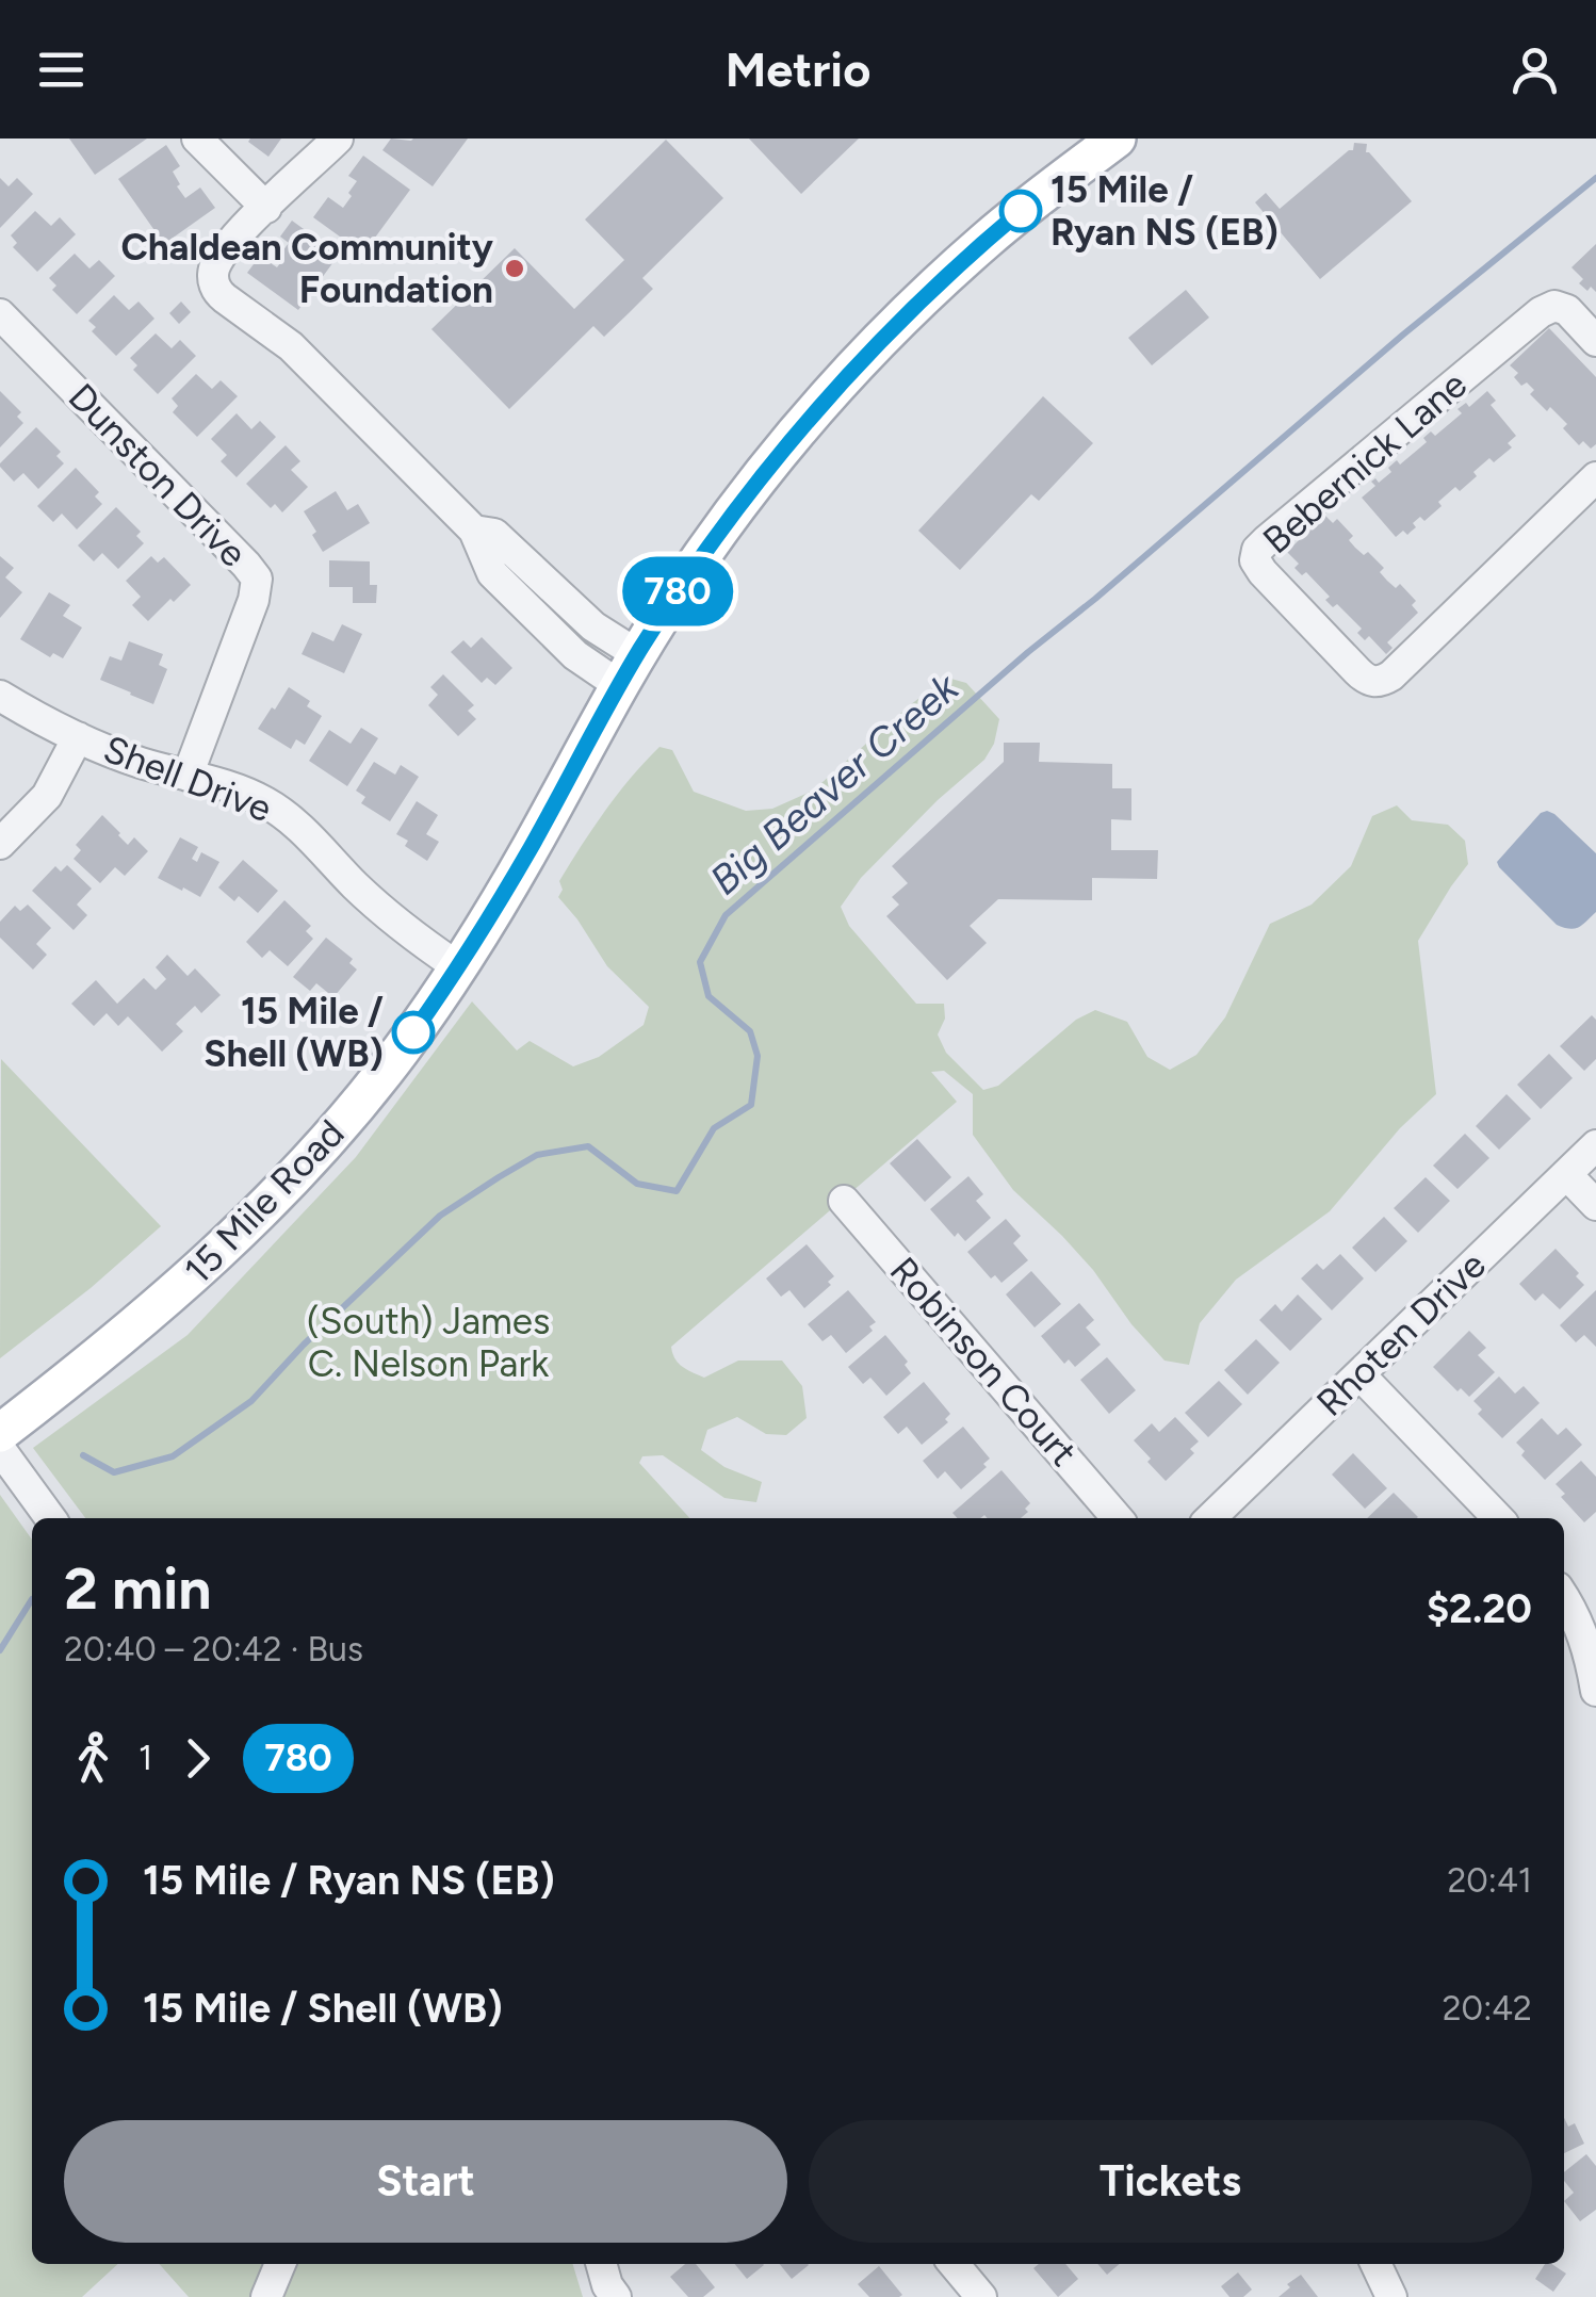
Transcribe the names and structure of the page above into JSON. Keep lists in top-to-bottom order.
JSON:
{
  "streets": {
    "main road": ["15 Mile Road"],
    "street": [
      "Bebernick Lane",
      "Dunston Drive",
      "Shell Drive",
      "Rhoten Drive",
      "Robinson Court"
    ]
  },
  "crossings": [
    ["Dunston Drive", "Shell Drive"],
    ["Shell Drive", "15 Mile Road"]
  ],
  "water": ["Big Beaver Creek"],
  "parks": ["(South) James C. Nelson Park"],
  "places": ["15 Mile / Ryan NS (EB)", "Chaldean Community Foundation", "15 Mile / Shell (WB)"],
  "lines": ["bus line 780"],
  "page": {
    "header": "Metrio",
    "on_map": "780",
    "heading": ["2 min", "20:40 – 20:42 · Bus", "$2.20"],
    "legs": ["1", "780"],
    "list": [
      {
        "name": "15 Mile / Ryan NS (EB)",
        "value": "20:41"
      },
      {
        "name": "15 Mile / Shell (WB)",
        "value": "20:42"
      }
    ],
    "buttons": ["Start", "Tickets"]
  }
}
